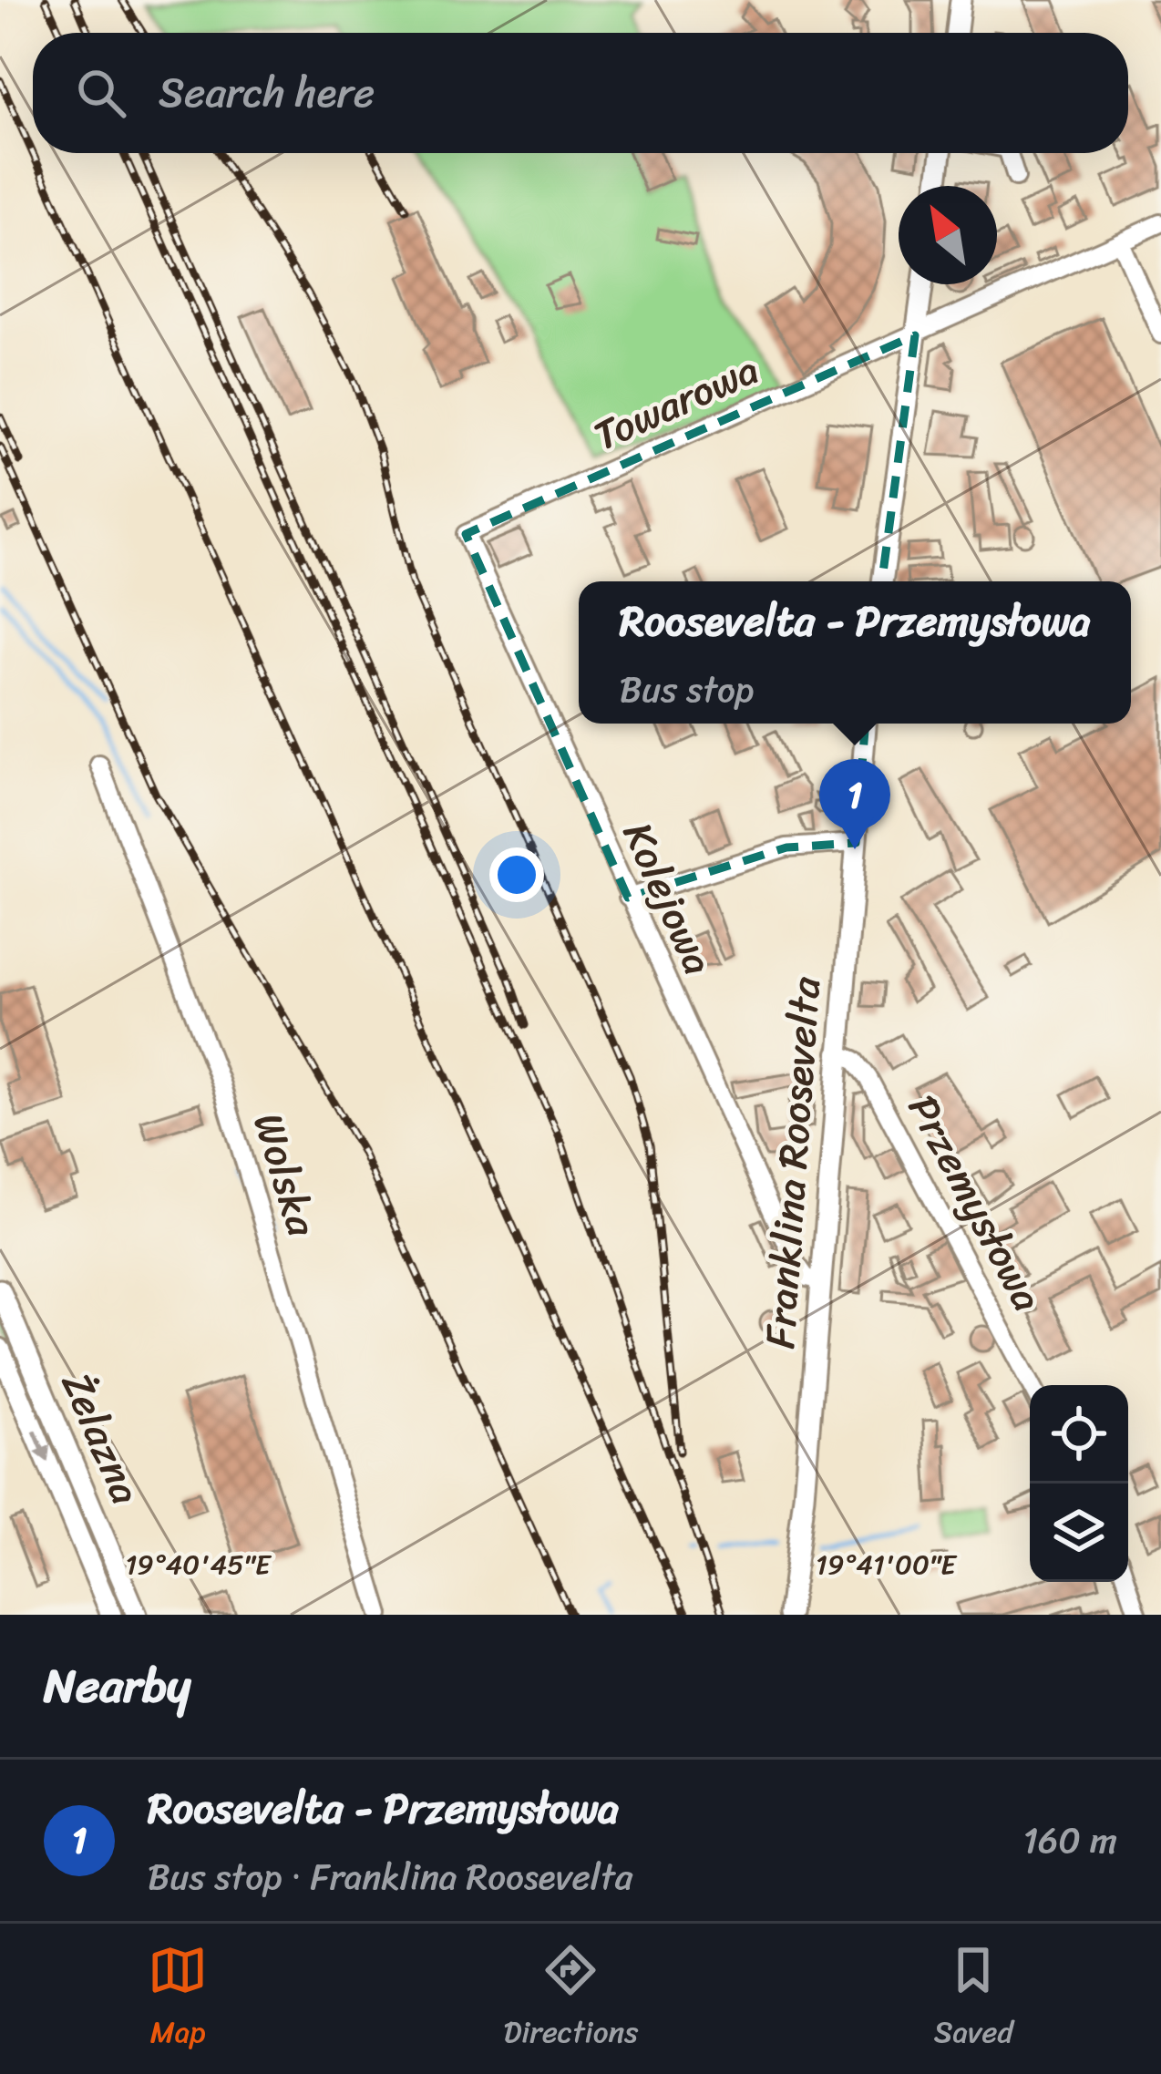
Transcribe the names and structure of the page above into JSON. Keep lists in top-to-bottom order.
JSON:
{
  "streets": {
    "street": [
      "Towarowa",
      "Kolejowa",
      "Franklina Roosevelta",
      "Wolska",
      "Przemysłowa",
      "Żelazna"
    ]
  },
  "crossings": [
    ["Towarowa", "Kolejowa"],
    ["Kolejowa", "Franklina Roosevelta"],
    ["Franklina Roosevelta", "Przemysłowa"]
  ],
  "north": "top left",
  "page": {
    "search": "Search here",
    "popup": ["Roosevelta - Przemysłowa", "Bus stop"],
    "pins": "1",
    "heading": "Nearby",
    "list": [
      {
        "mark": "1",
        "name": "Roosevelta - Przemysłowa",
        "note": "Bus stop · Franklina Roosevelta",
        "value": "160 m"
      }
    ],
    "nav": ["Map", "Directions", "Saved"]
  },
  "coordinates": ["19°40'45\"E", "19°41'00\"E"]
}
